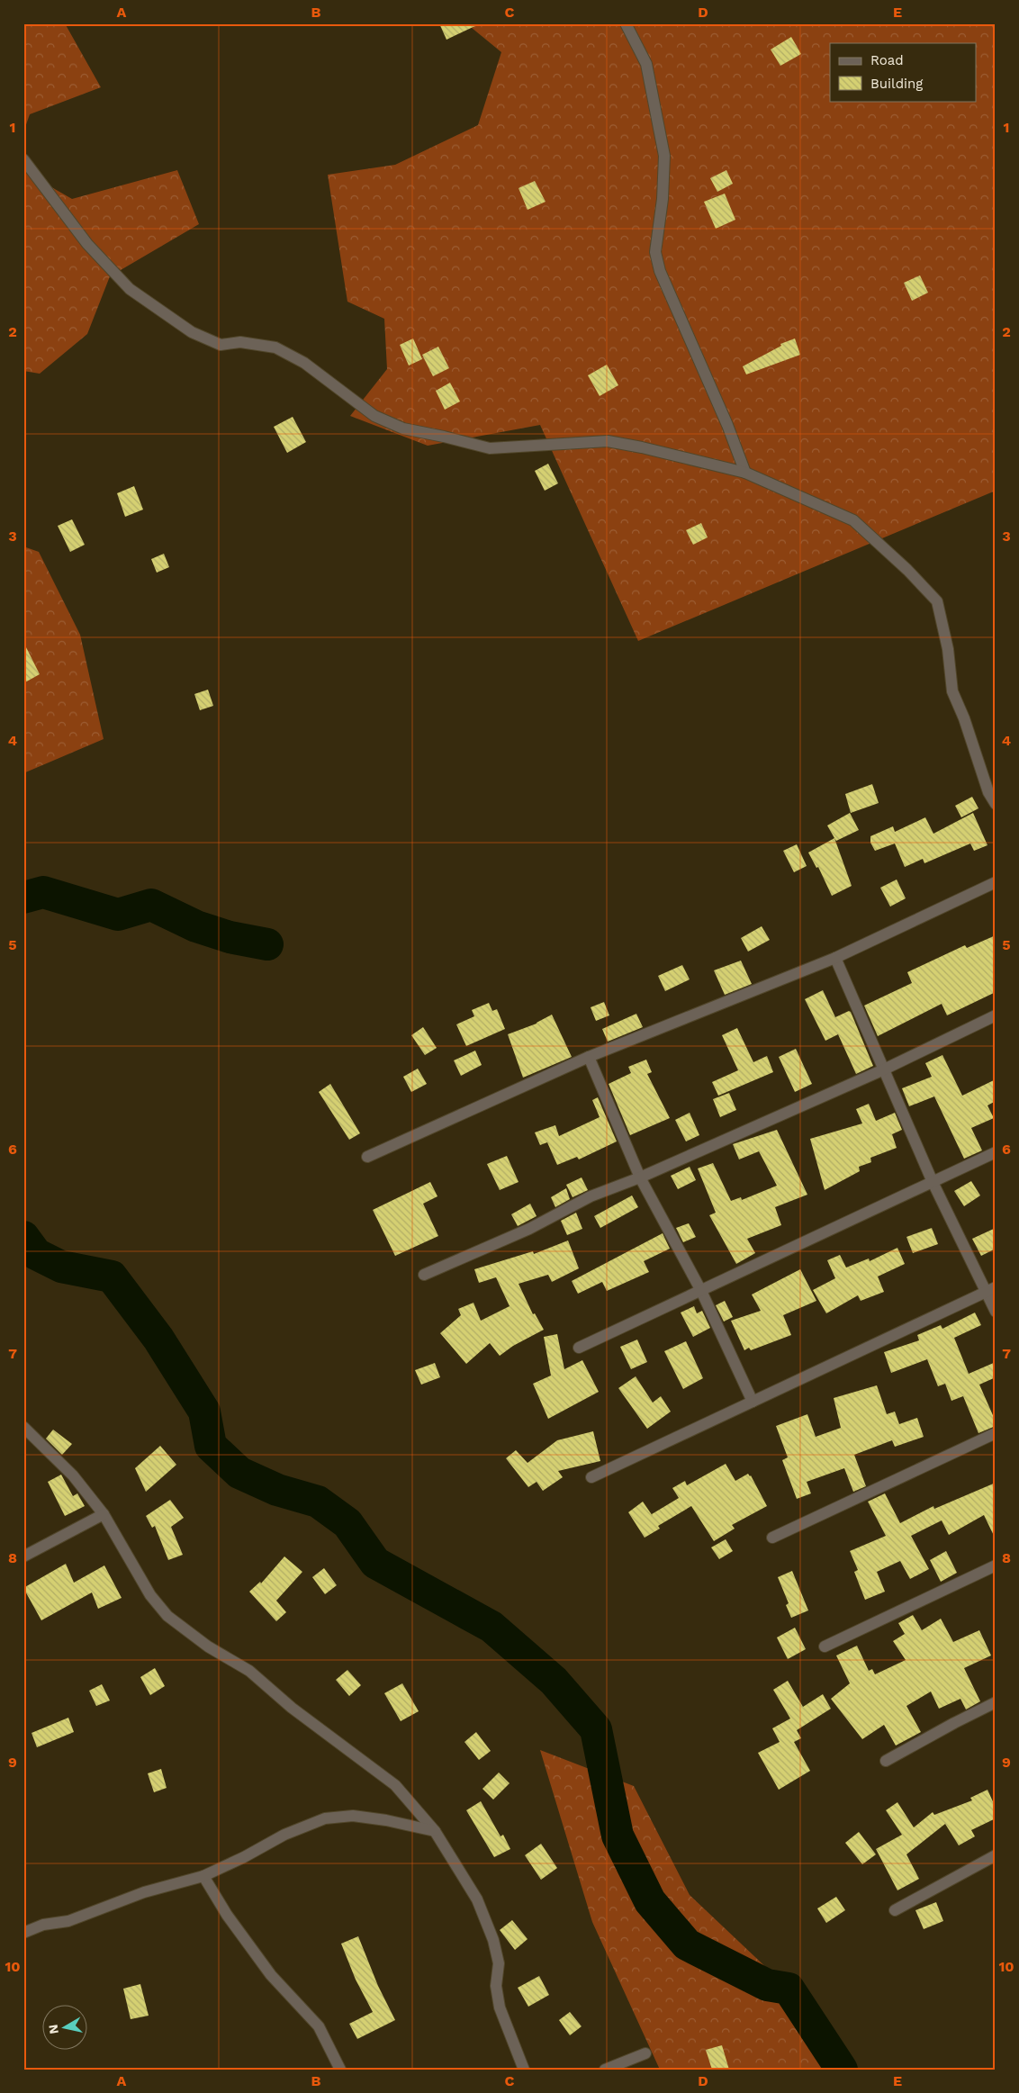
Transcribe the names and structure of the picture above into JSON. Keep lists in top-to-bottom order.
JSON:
{
  "legend": ["Road", "Building"],
  "north": "left",
  "grid": {
    "columns": [
      "A",
      "B",
      "C",
      "D",
      "E"
    ],
    "rows": [
      "1",
      "2",
      "3",
      "4",
      "5",
      "6",
      "7",
      "8",
      "9",
      "10"
    ]
  }
}
